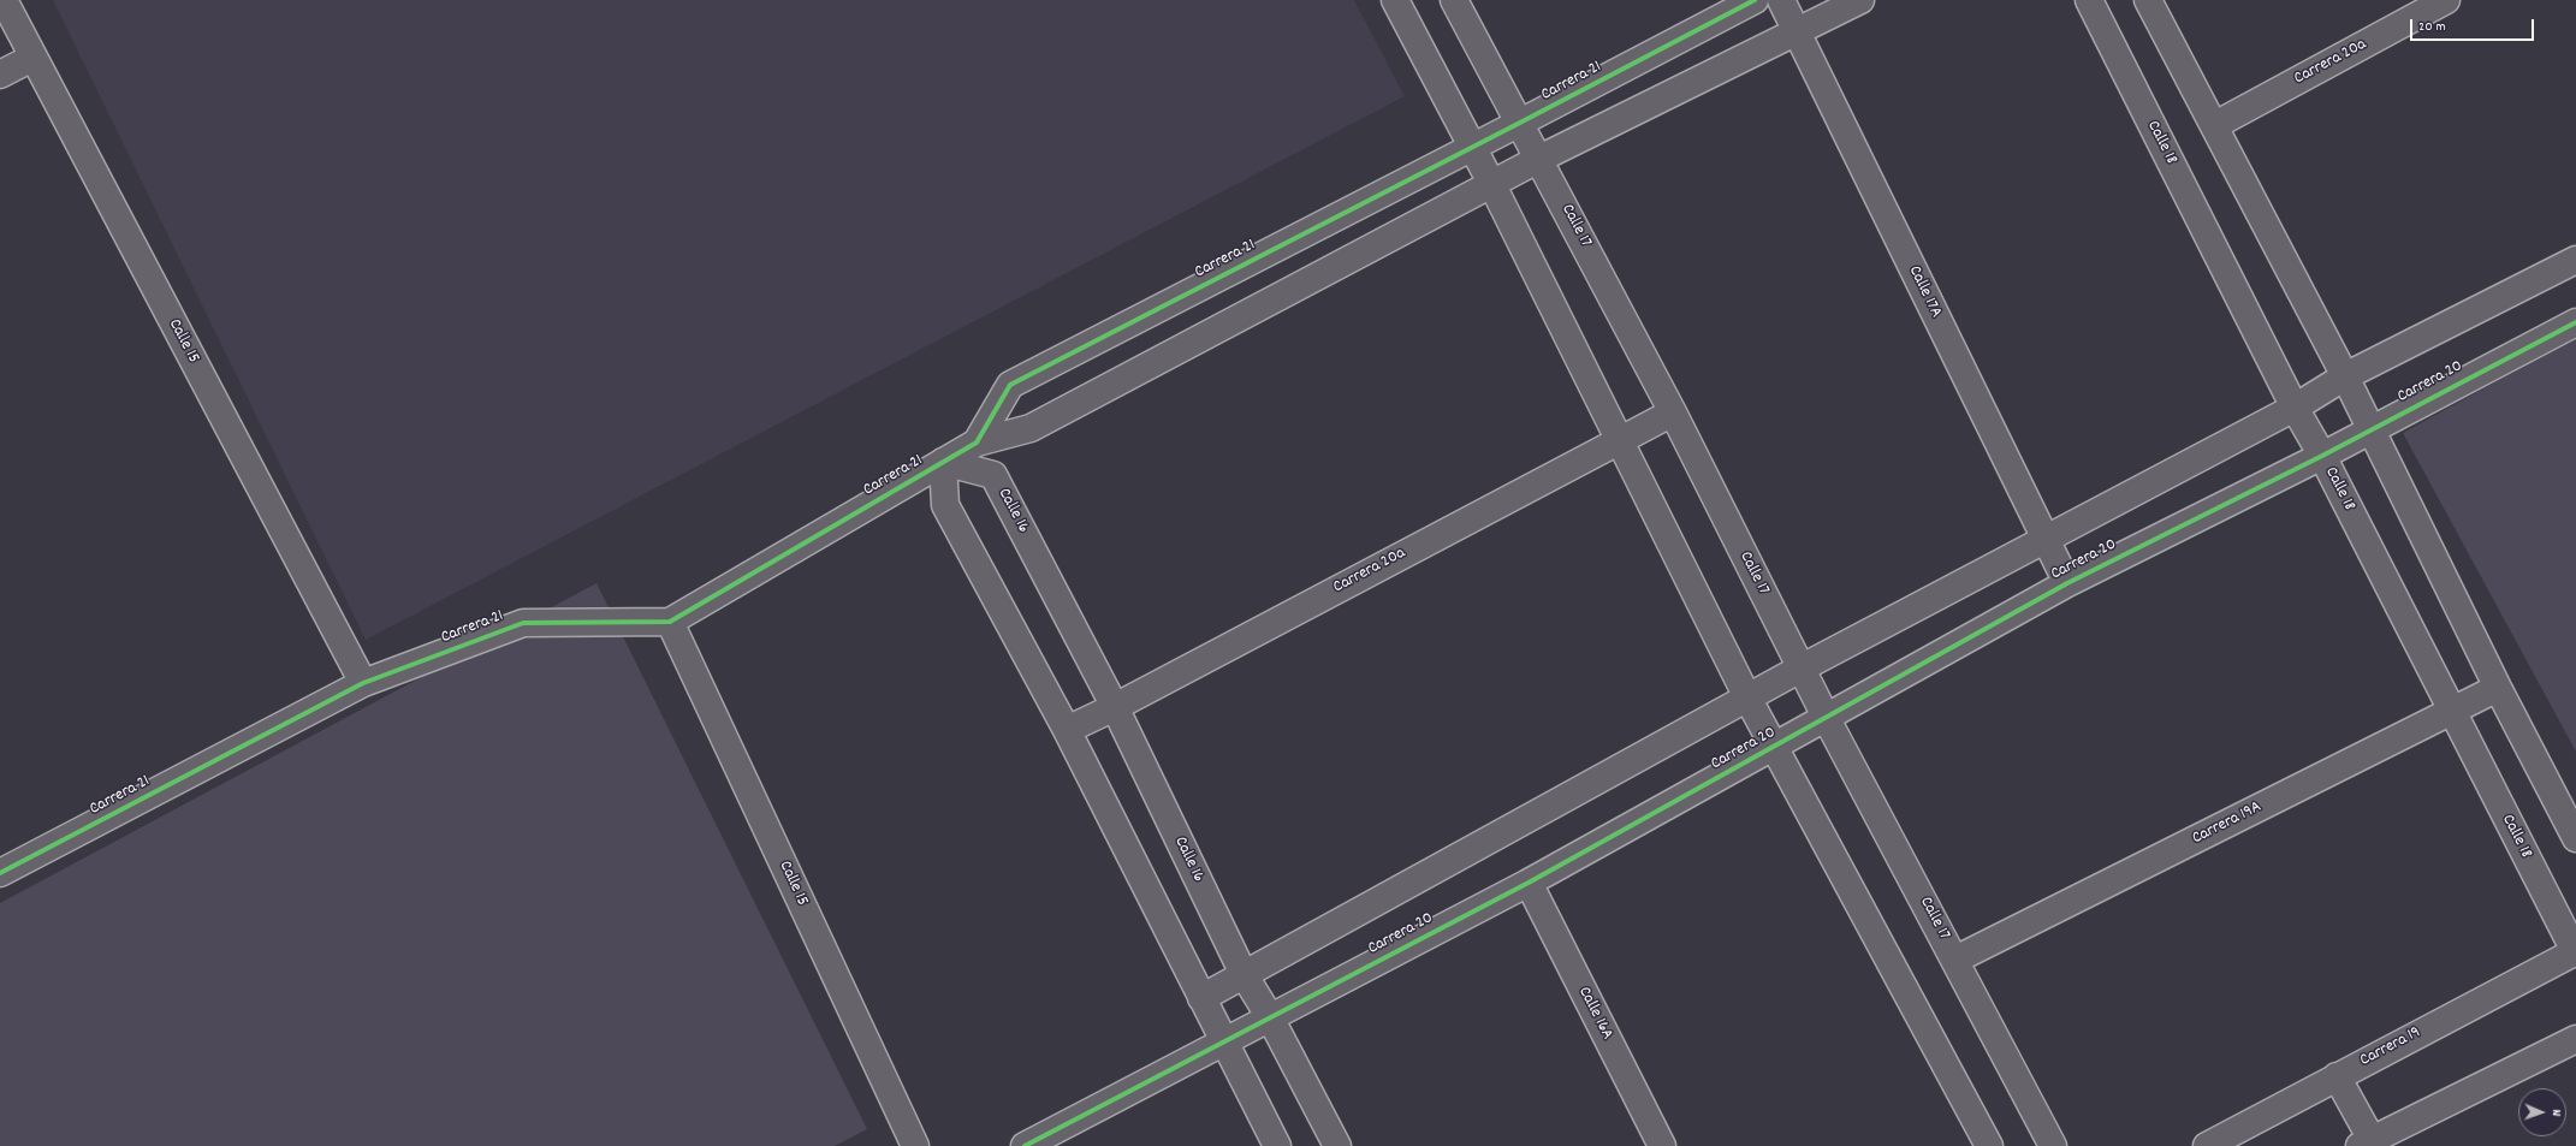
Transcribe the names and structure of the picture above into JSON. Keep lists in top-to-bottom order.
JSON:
{
  "streets": {
    "street": [
      "Carrera 20a",
      "Carrera 21",
      "Calle 18",
      "Calle 17",
      "Calle 17A",
      "Calle 15",
      "Carrera 20",
      "Calle 16",
      "Carrera 19A",
      "Calle 16A",
      "Carrera 19"
    ]
  },
  "crossings": [
    ["Carrera 20a", "Calle 17"],
    ["Carrera 20a", "Calle 16"],
    ["Carrera 21", "Calle 17"],
    ["Carrera 21", "Calle 17A"],
    ["Carrera 21", "Calle 15"],
    ["Carrera 21", "Calle 16"],
    ["Calle 18", "Carrera 20"],
    ["Calle 18", "Carrera 19A"],
    ["Calle 18", "Carrera 19"],
    ["Calle 17", "Carrera 20"],
    ["Calle 17", "Carrera 19A"],
    ["Calle 17A", "Carrera 20"],
    ["Carrera 20", "Calle 16"],
    ["Carrera 20", "Calle 16A"]
  ],
  "scale_bar": "20 m",
  "north": "right"
}
